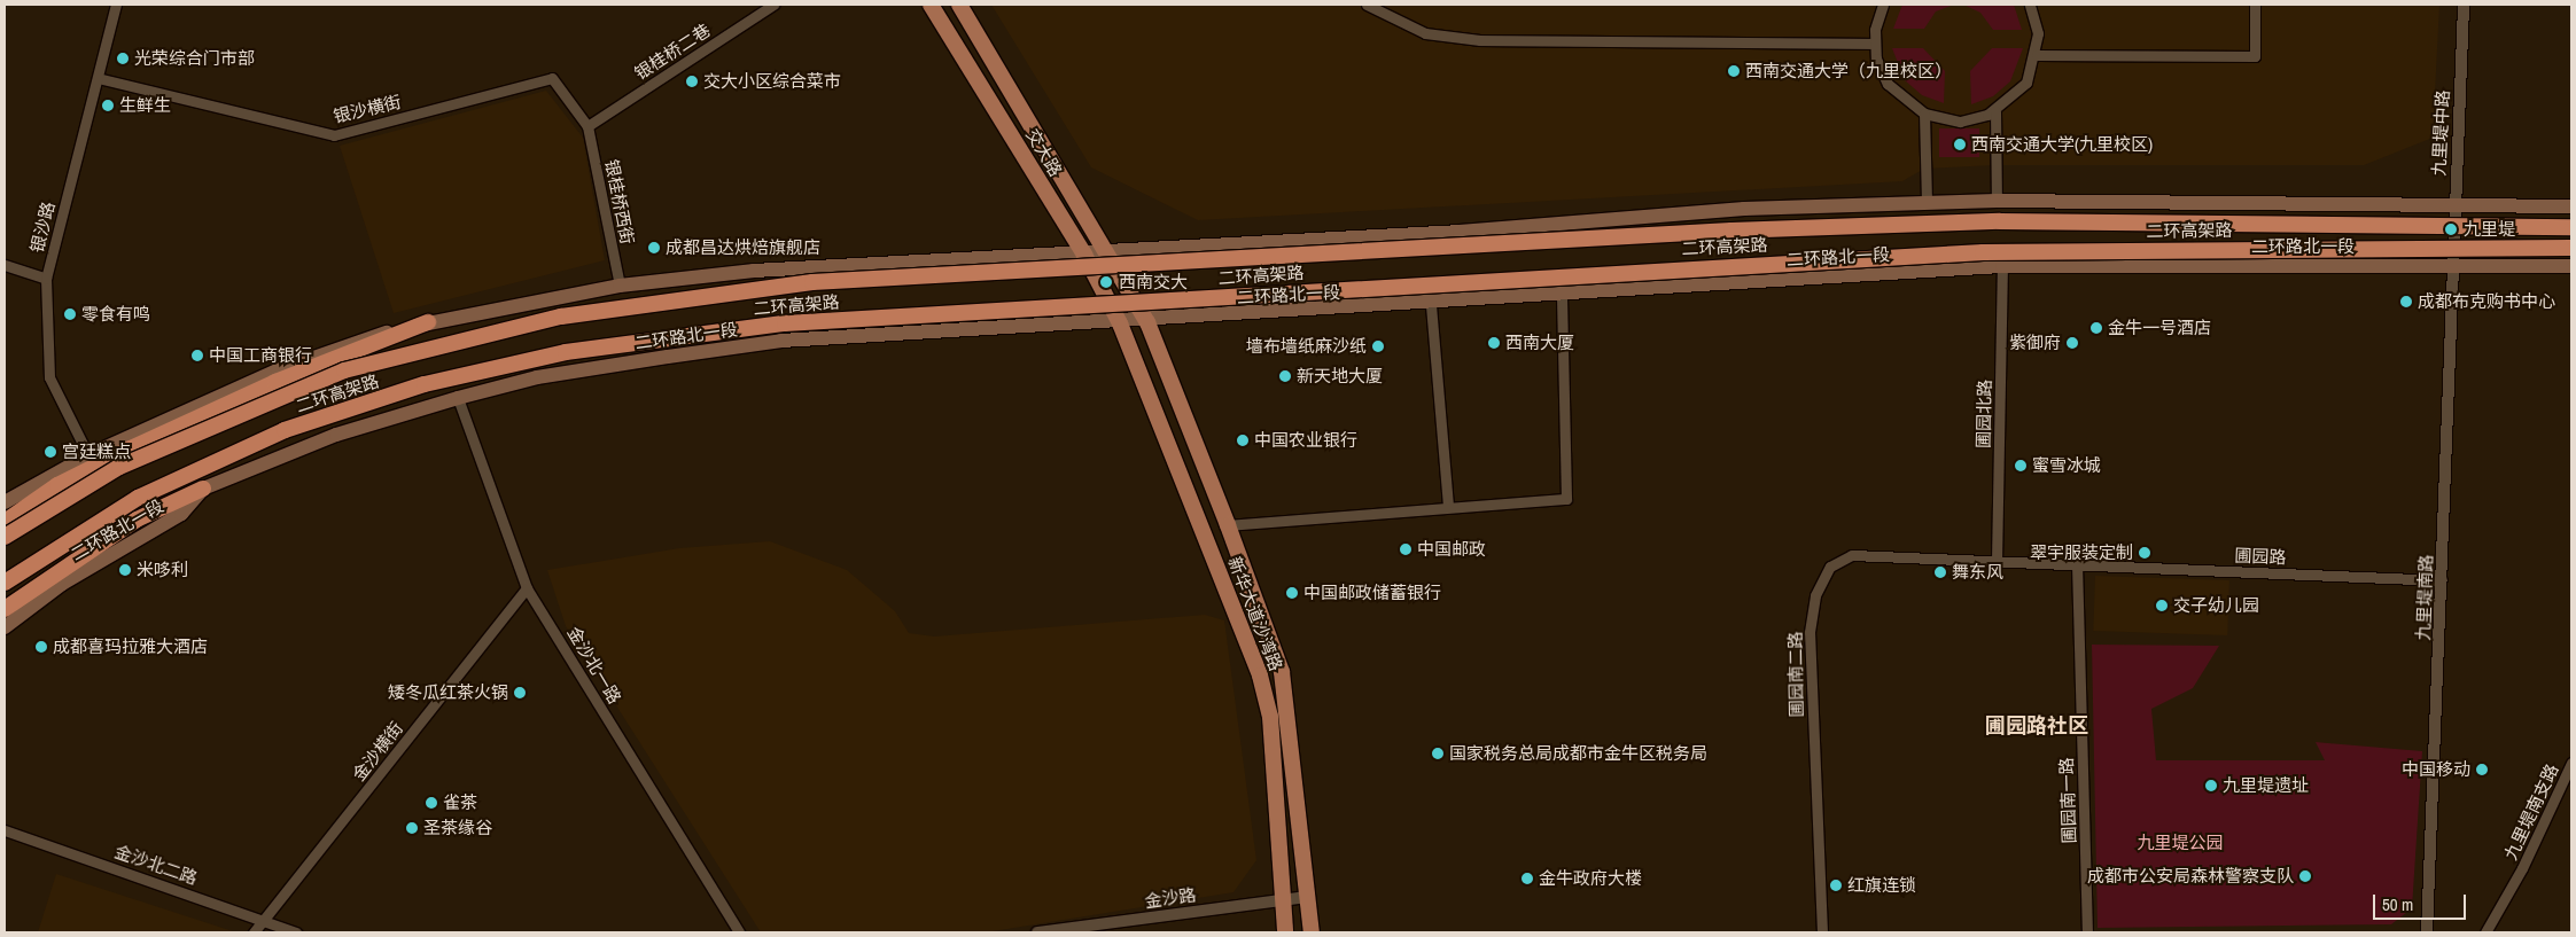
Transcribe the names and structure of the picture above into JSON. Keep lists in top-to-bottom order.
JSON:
{
  "streets": {
    "highway": ["二环高架路"],
    "main road": ["交大路", "二环路北一段", "新华大道沙湾路"],
    "street": [
      "银桂桥二巷",
      "银沙横街",
      "九里堤中路",
      "银桂桥西街",
      "银沙路",
      "圃园北路",
      "圃园路",
      "九里堤南路",
      "金沙北一路",
      "圃园南二路",
      "金沙横街",
      "圃园南一路",
      "九里堤南支路",
      "金沙北二路",
      "金沙路"
    ]
  },
  "crossings": [
    ["银桂桥二巷", "银沙横街"],
    ["银桂桥二巷", "银桂桥西街"],
    ["银沙横街", "银桂桥西街"],
    ["银沙横街", "银沙路"],
    ["九里堤中路", "二环路北一段"],
    ["九里堤中路", "九里堤南路"],
    ["交大路", "二环路北一段"],
    ["交大路", "新华大道沙湾路"],
    ["二环路北一段", "圃园北路"],
    ["二环路北一段", "九里堤南路"],
    ["二环路北一段", "新华大道沙湾路"],
    ["二环路北一段", "金沙北一路"],
    ["圃园北路", "圃园南二路"],
    ["圃园路", "九里堤南路"],
    ["圃园路", "圃园南二路"],
    ["圃园路", "圃园南一路"],
    ["新华大道沙湾路", "金沙路"],
    ["金沙北一路", "金沙横街"],
    ["圃园南二路", "圃园南一路"],
    ["金沙横街", "金沙北二路"]
  ],
  "districts": ["圃园路社区"],
  "parks": ["九里堤公园"],
  "places": [
    "光荣综合门市部",
    "西南交通大学（九里校区）",
    "交大小区综合菜市",
    "生鲜生",
    "西南交通大学(九里校区)",
    "九里堤",
    "成都昌达烘焙旗舰店",
    "西南交大",
    "成都布克购书中心",
    "零食有鸣",
    "金牛一号酒店",
    "西南大厦",
    "紫御府",
    "墙布墙纸麻沙纸",
    "中国工商银行",
    "新天地大厦",
    "中国农业银行",
    "宫廷糕点",
    "蜜雪冰城",
    "中国邮政",
    "翠宇服装定制",
    "米哆利",
    "舞东风",
    "中国邮政储蓄银行",
    "交子幼儿园",
    "成都喜玛拉雅大酒店",
    "矮冬瓜红茶火锅",
    "国家税务总局成都市金牛区税务局",
    "中国移动",
    "九里堤遗址",
    "雀茶",
    "圣茶缘谷",
    "成都市公安局森林警察支队",
    "金牛政府大楼",
    "红旗连锁"
  ],
  "scale_bar": "50 m"
}
